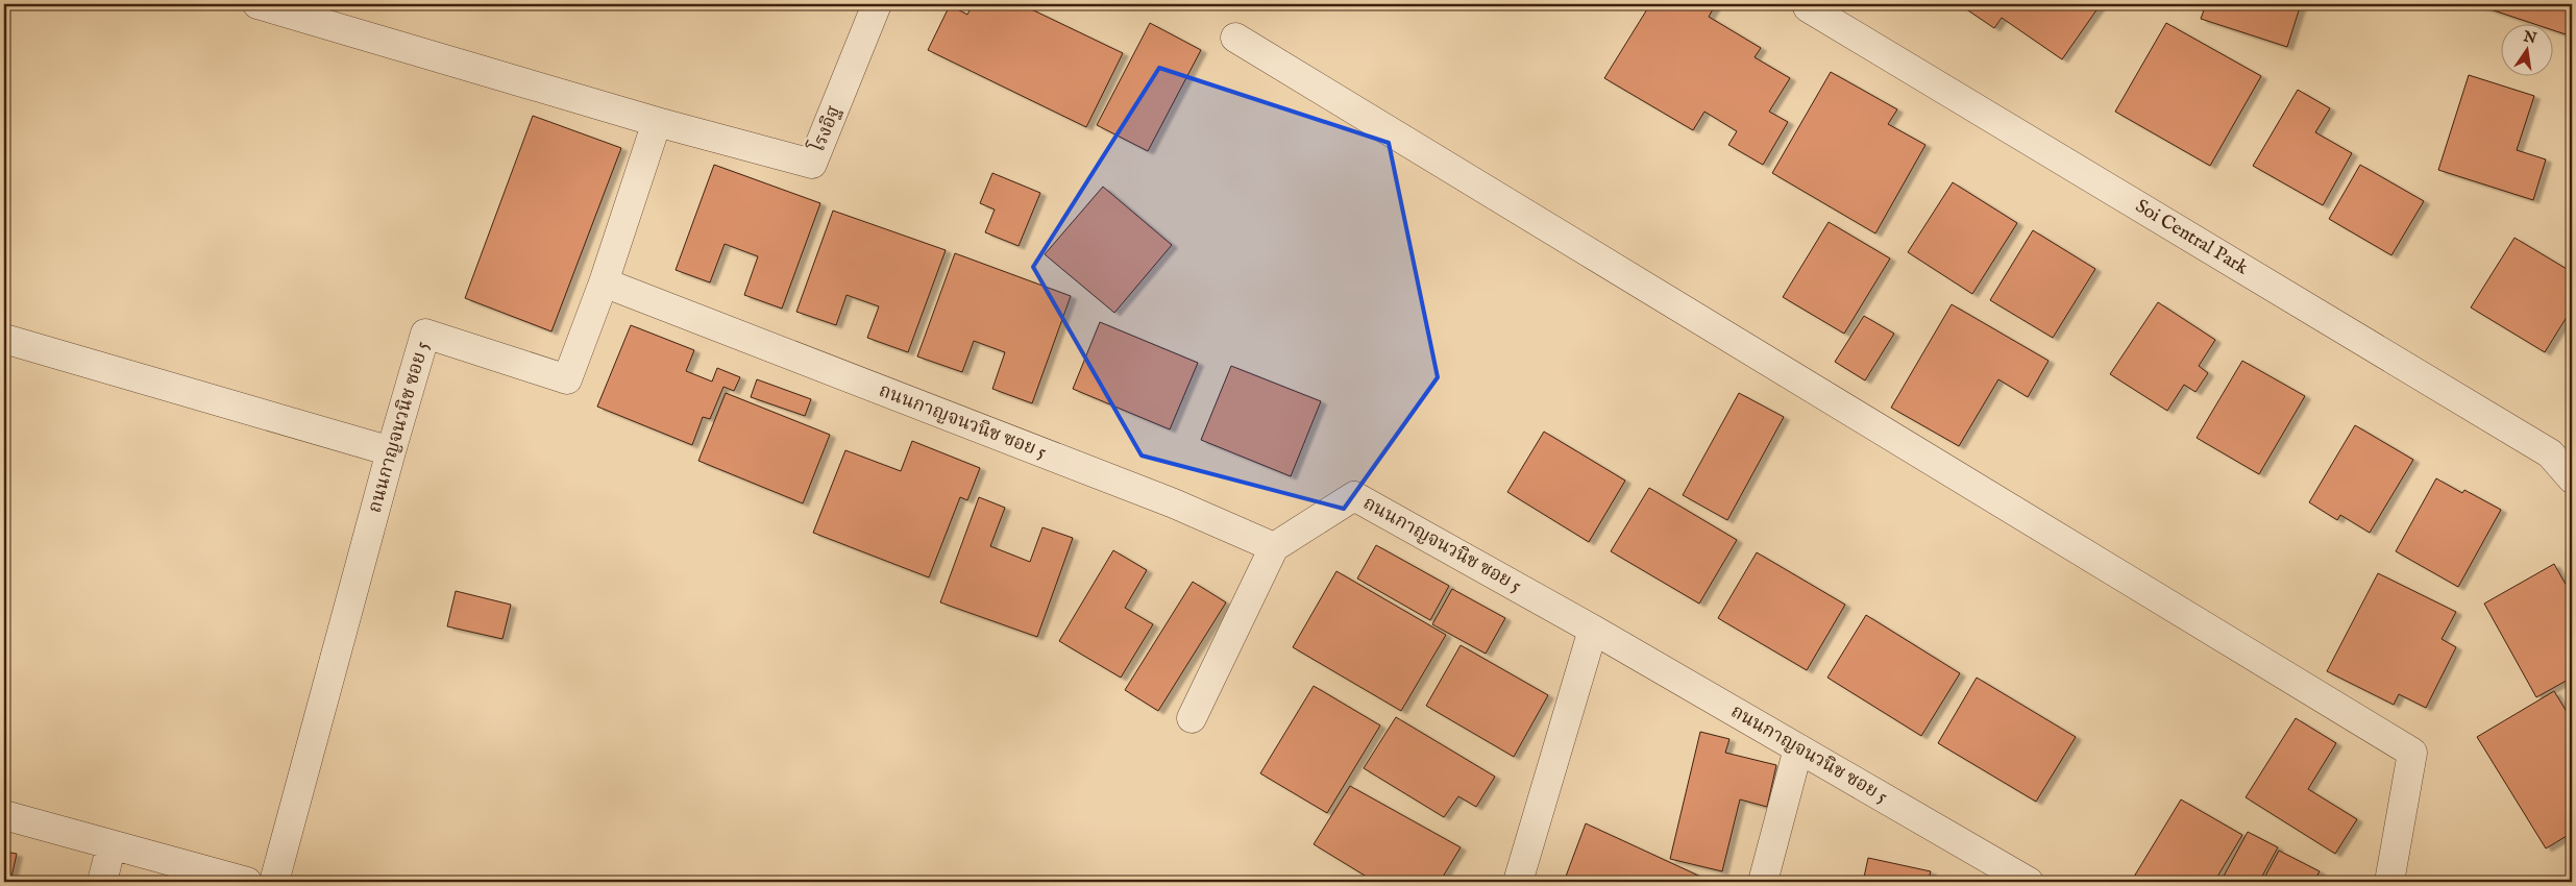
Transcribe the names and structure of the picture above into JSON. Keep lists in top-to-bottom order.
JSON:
{
  "streets": {
    "street": ["โรงอิฐ", "Soi Central Park", "ถนนกาญจนวนิช ซอย 5"]
  },
  "north": "top"
}
